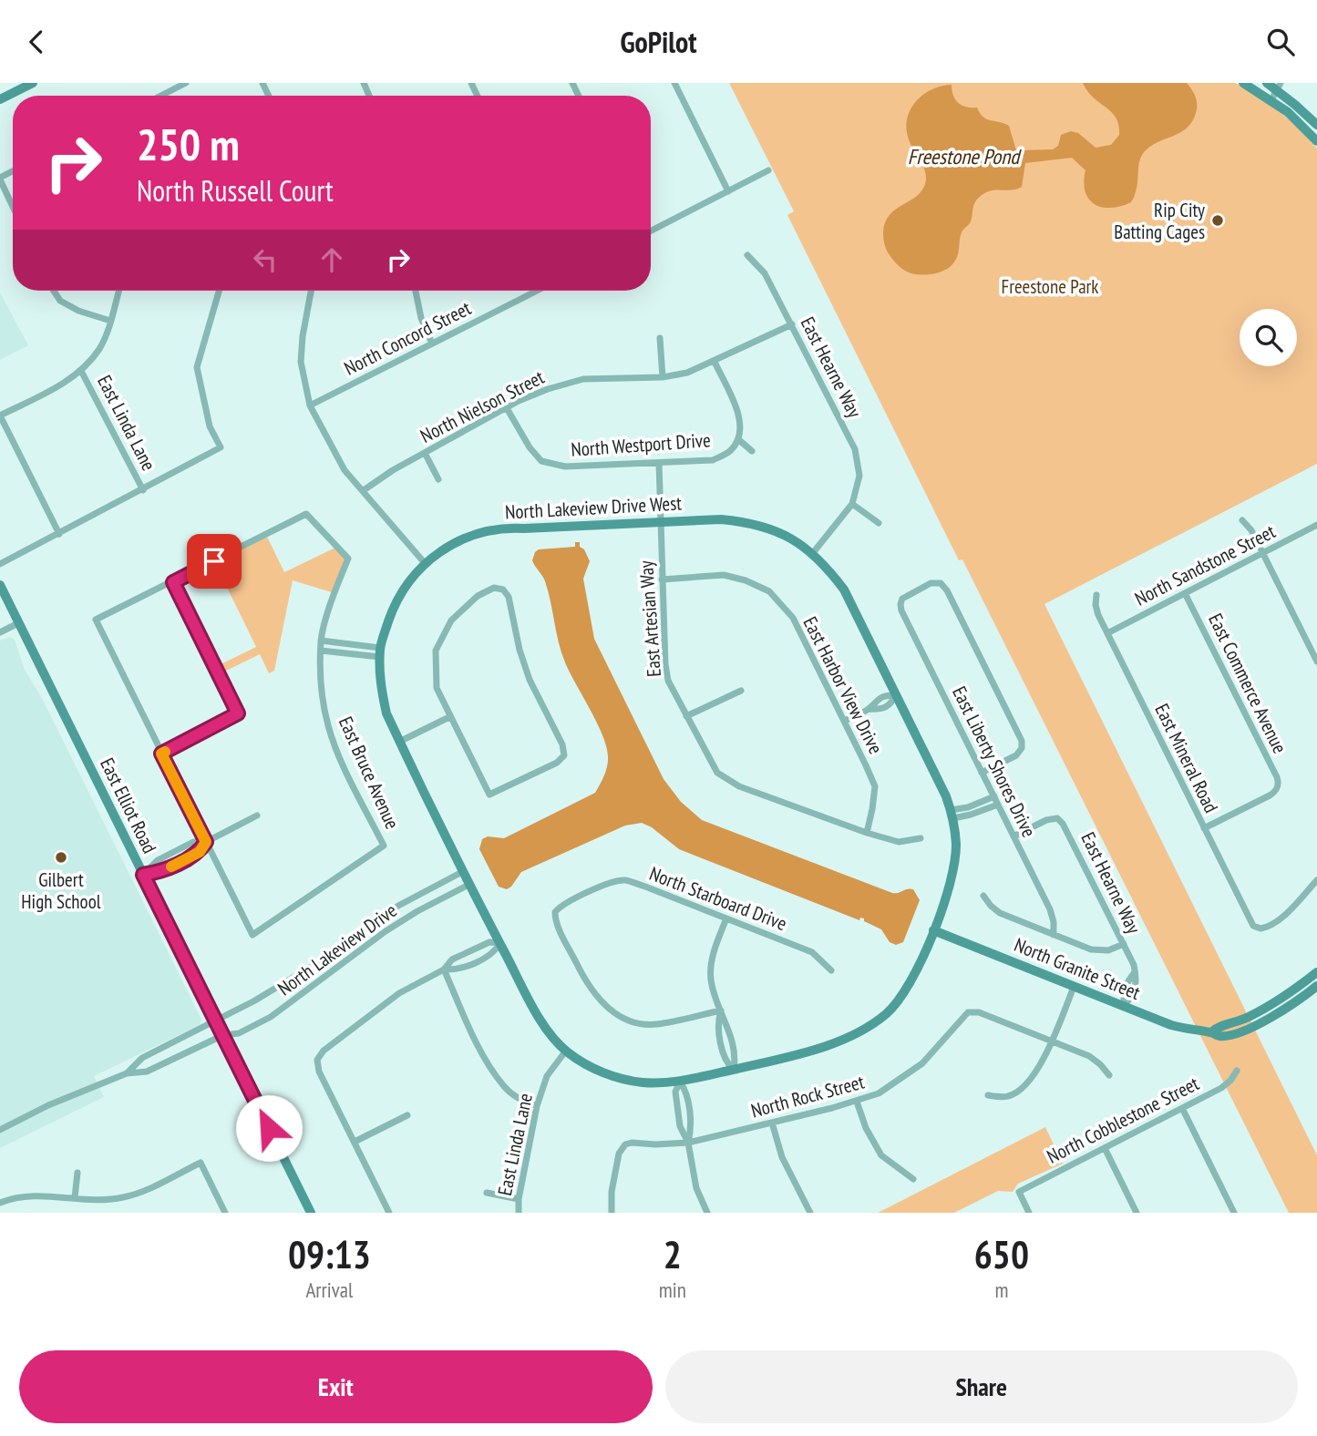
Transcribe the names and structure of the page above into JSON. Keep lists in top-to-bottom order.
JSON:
{
  "streets": {
    "street": [
      "North Concord Street",
      "East Hearne Way",
      "North Nielson Street",
      "East Linda Lane",
      "North Westport Drive",
      "North Lakeview Drive West",
      "North Sandstone Street",
      "East Artesian Way",
      "East Commerce Avenue",
      "East Harbor View Drive",
      "East Mineral Road",
      "East Liberty Shores Drive",
      "East Bruce Avenue",
      "East Elliot Road",
      "North Starboard Drive",
      "North Lakeview Drive",
      "North Granite Street",
      "North Rock Street",
      "North Cobblestone Street"
    ]
  },
  "crossings": [
    ["East Hearne Way", "North Nielson Street"],
    ["East Hearne Way", "North Lakeview Drive West"],
    ["East Hearne Way", "East Liberty Shores Drive"],
    ["East Hearne Way", "North Granite Street"],
    ["North Nielson Street", "North Westport Drive"],
    ["East Linda Lane", "North Lakeview Drive West"],
    ["North Westport Drive", "East Artesian Way"],
    ["North Lakeview Drive West", "East Artesian Way"],
    ["North Lakeview Drive West", "North Lakeview Drive"],
    ["North Lakeview Drive West", "North Granite Street"],
    ["North Sandstone Street", "East Commerce Avenue"],
    ["North Sandstone Street", "East Mineral Road"],
    ["East Artesian Way", "East Harbor View Drive"],
    ["East Commerce Avenue", "East Mineral Road"],
    ["East Elliot Road", "North Lakeview Drive"]
  ],
  "water": ["Freestone Pond"],
  "parks": ["Freestone Park"],
  "places": ["Rip City Batting Cages", "Gilbert High School"],
  "page": {
    "header": "GoPilot",
    "turn": ["250 m", "North Russell Court"],
    "eta": [
      "09:13",
      "Arrival",
      "2",
      "min",
      "650",
      "m"
    ],
    "buttons": ["Exit", "Share"]
  }
}
